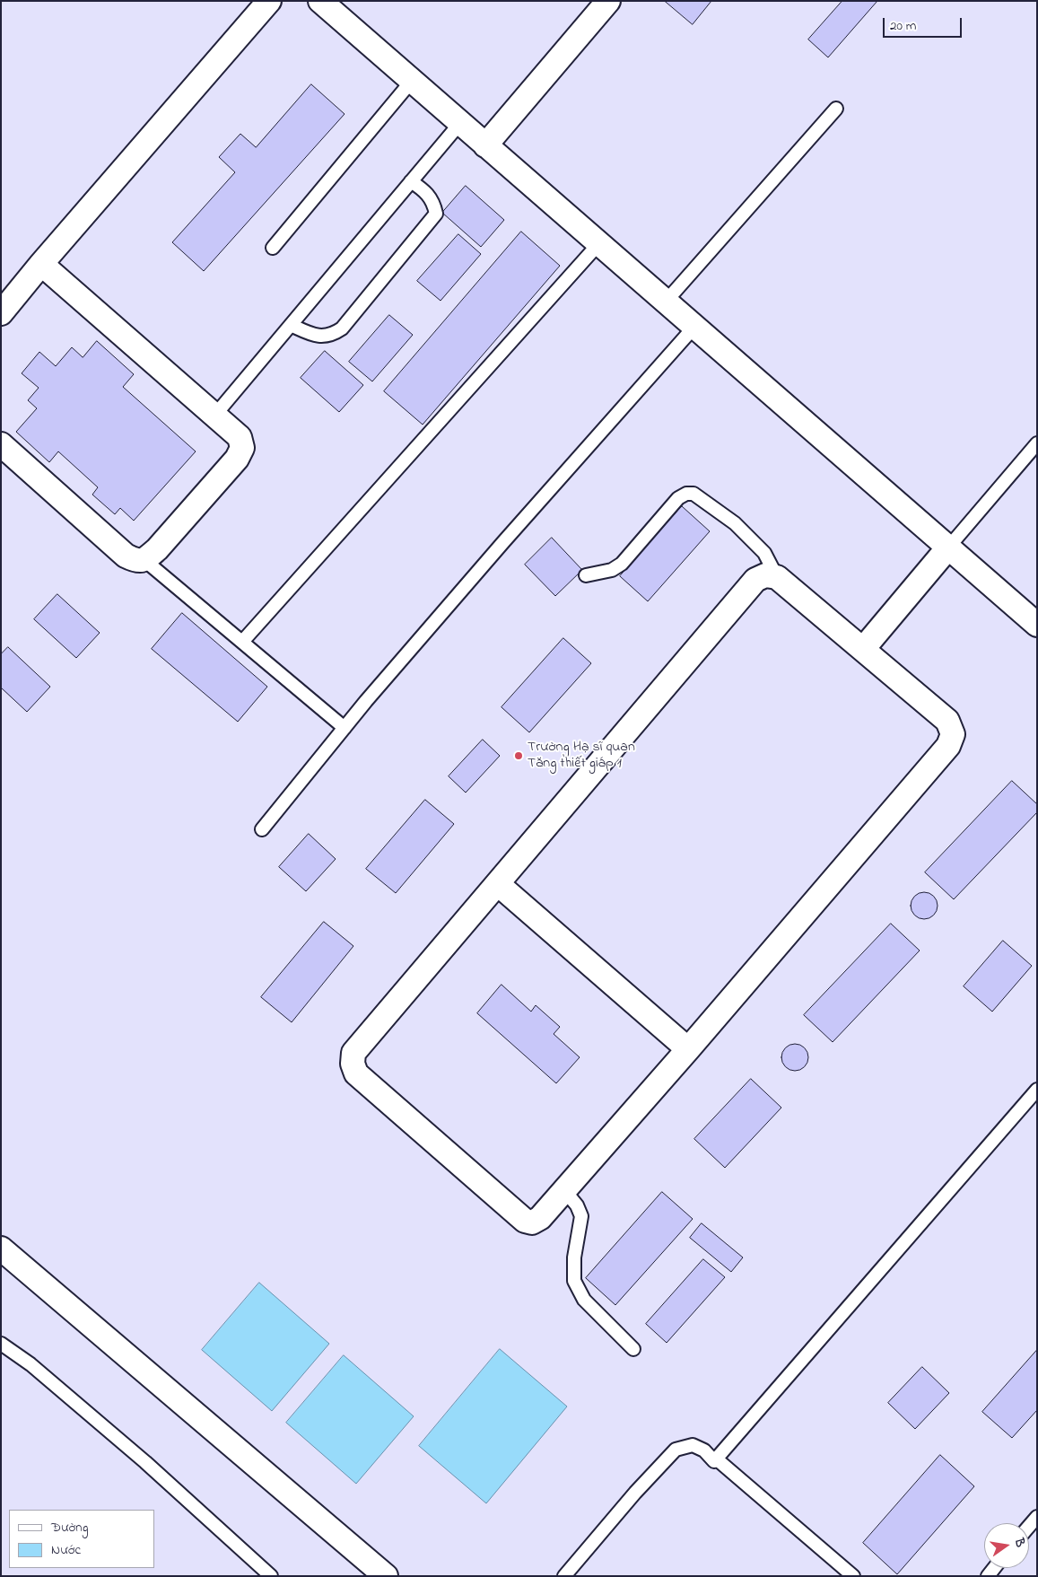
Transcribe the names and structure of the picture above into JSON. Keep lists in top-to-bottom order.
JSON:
{
  "places": ["Trường Hạ sĩ quan Tăng thiết giáp 1"],
  "legend": ["Đường", "Nước"],
  "scale_bar": "20 m",
  "north": "right"
}
